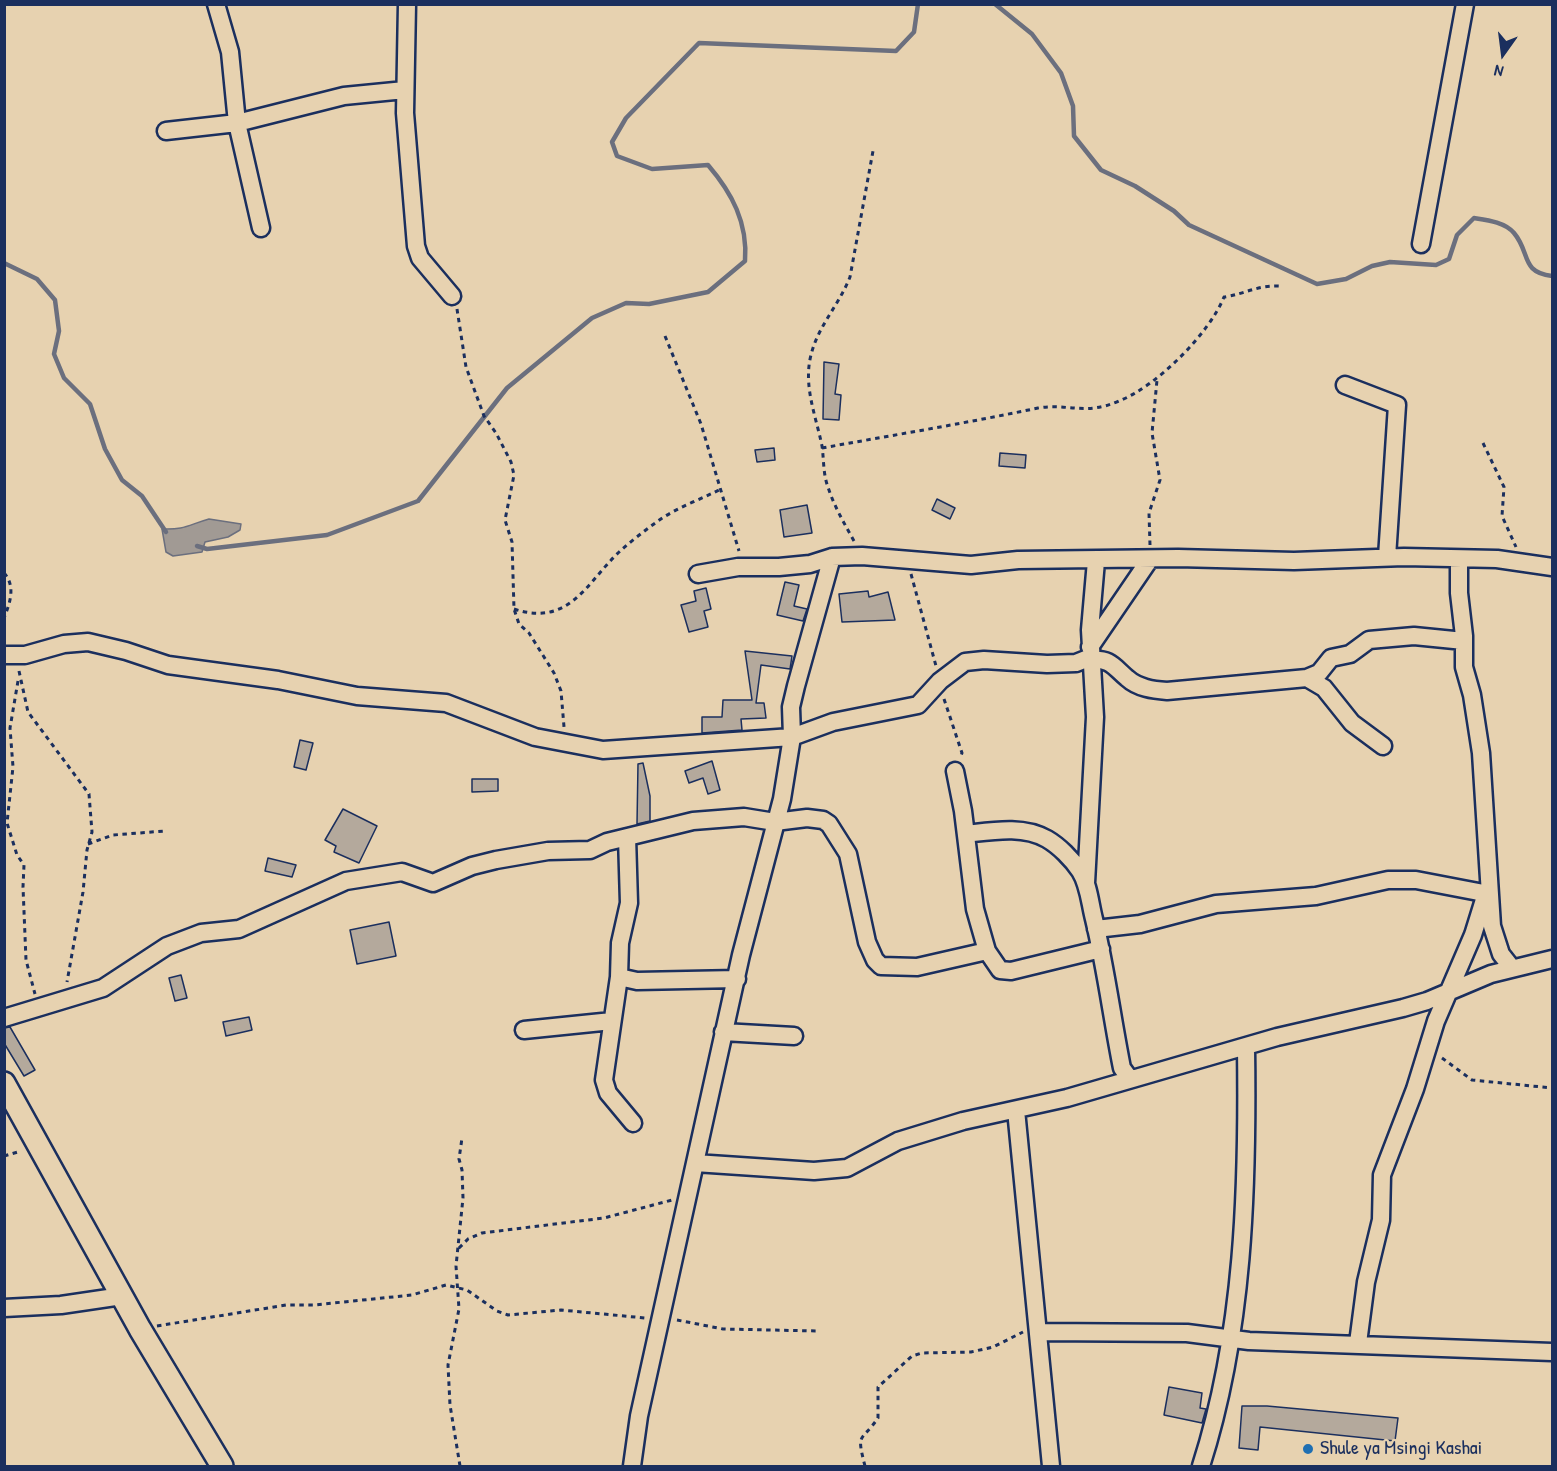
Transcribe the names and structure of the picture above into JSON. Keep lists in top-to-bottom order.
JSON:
{
  "places": ["Shule ya Msingi Kashai"],
  "north": "bottom"
}
